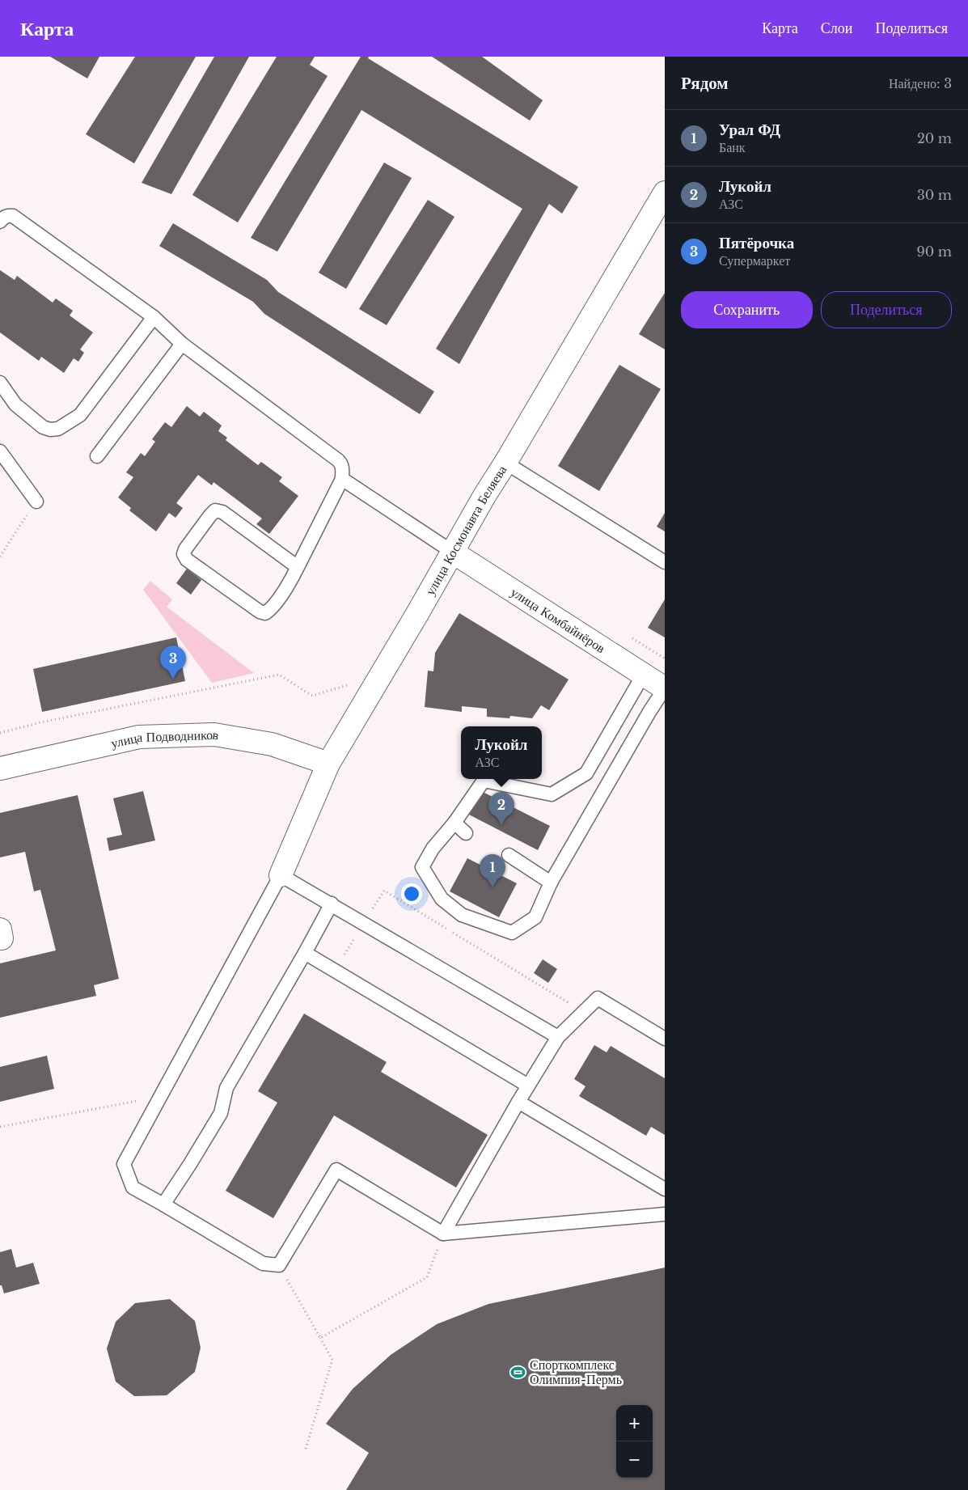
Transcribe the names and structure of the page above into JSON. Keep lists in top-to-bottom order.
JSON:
{
  "streets": {
    "street": ["улица Космонавта Беляева", "улица Комбайнёров", "улица Подводников"]
  },
  "crossings": [
    ["улица Космонавта Беляева", "улица Комбайнёров"],
    ["улица Космонавта Беляева", "улица Подводников"]
  ],
  "places": {
    "sports": ["Спорткомплекс Олимпия-Пермь"]
  },
  "page": {
    "header": "Карта",
    "nav": ["Карта", "Слои", "Поделиться"],
    "heading": ["Рядом", "Найдено: 3"],
    "list": [
      {
        "mark": "1",
        "name": "Урал ФД",
        "note": "Банк",
        "value": "20 m"
      },
      {
        "mark": "2",
        "name": "Лукойл",
        "note": "АЗС",
        "value": "30 m"
      },
      {
        "mark": "3",
        "name": "Пятёрочка",
        "note": "Супермаркет",
        "value": "90 m"
      }
    ],
    "buttons": ["Сохранить", "Поделиться"],
    "pins": ["3", "2", "1"],
    "popup": ["Лукойл", "АЗС"],
    "map_buttons": ["+", "−"]
  }
}
